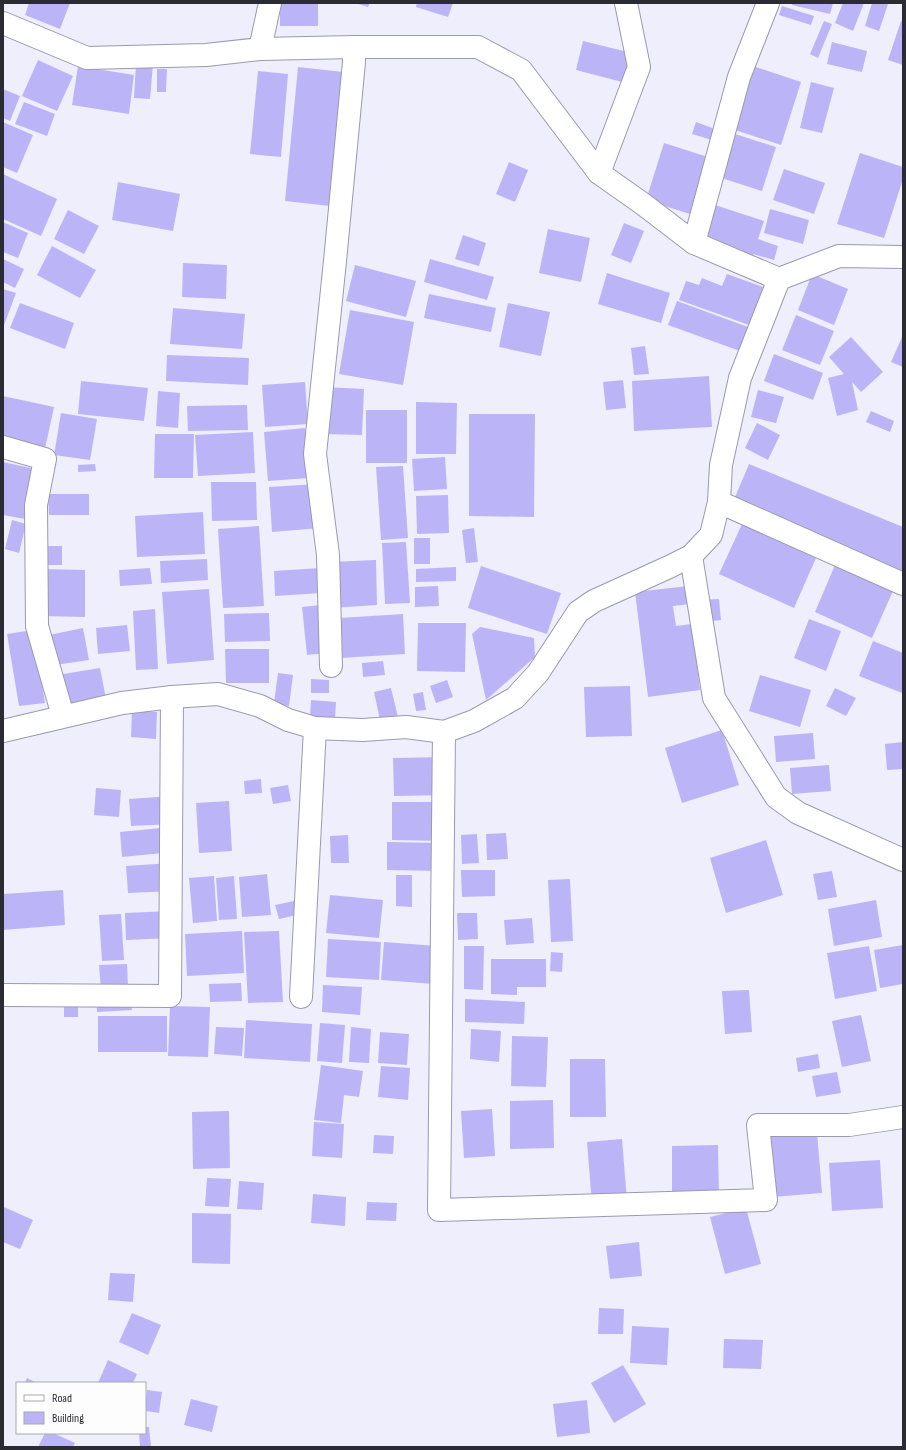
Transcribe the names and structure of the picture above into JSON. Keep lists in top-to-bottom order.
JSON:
{
  "legend": ["Road", "Building"]
}
